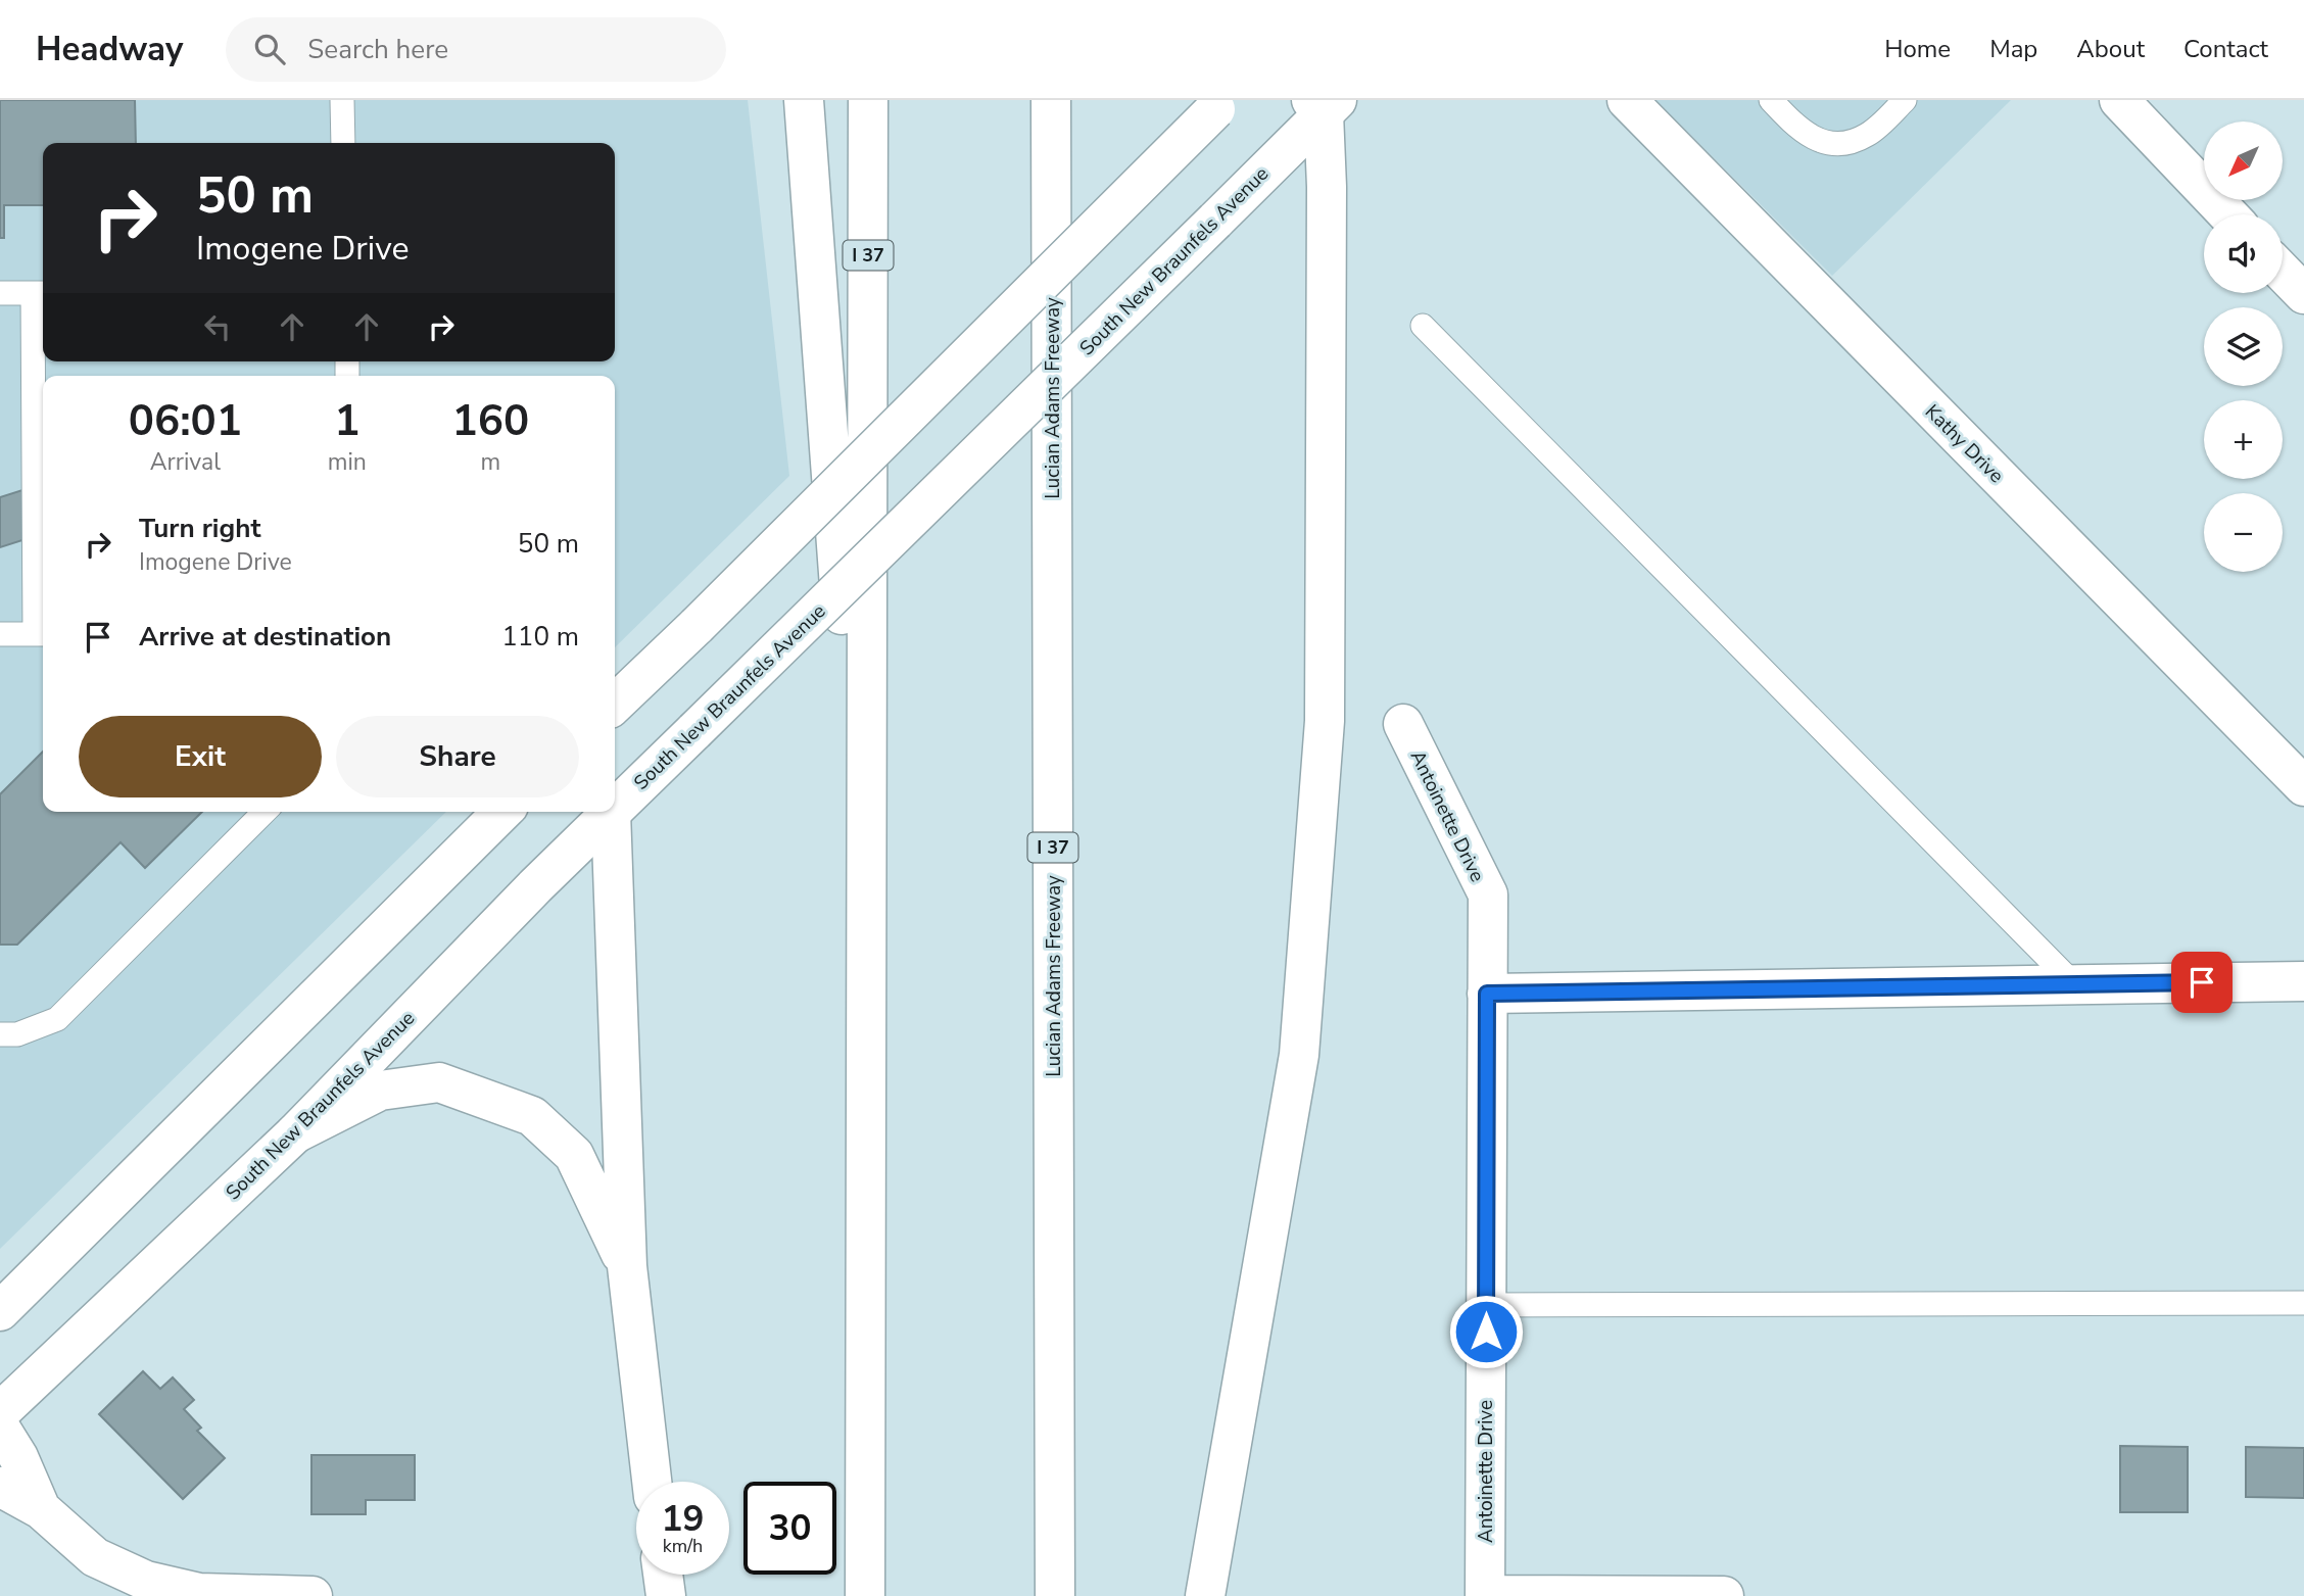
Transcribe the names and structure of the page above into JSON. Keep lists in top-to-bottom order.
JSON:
{
  "streets": {
    "main road": [
      "I 37",
      "South New Braunfels Avenue",
      "Lucian Adams Freeway",
      "Kathy Drive",
      "Antoinette Drive"
    ]
  },
  "north": "bottom left",
  "page": {
    "header": "Headway",
    "search": "Search here",
    "nav": [
      "Home",
      "Map",
      "About",
      "Contact"
    ],
    "map_buttons": ["+", "−"],
    "turn": ["50 m", "Imogene Drive"],
    "eta": [
      "06:01",
      "Arrival",
      "1",
      "min",
      "160",
      "m"
    ],
    "list": [
      {
        "name": "Turn right",
        "note": "Imogene Drive",
        "value": "50 m"
      },
      {
        "name": "Arrive at destination",
        "value": "110 m"
      }
    ],
    "buttons": ["Exit", "Share"],
    "speed": "19 km/h",
    "limit": "30"
  }
}
